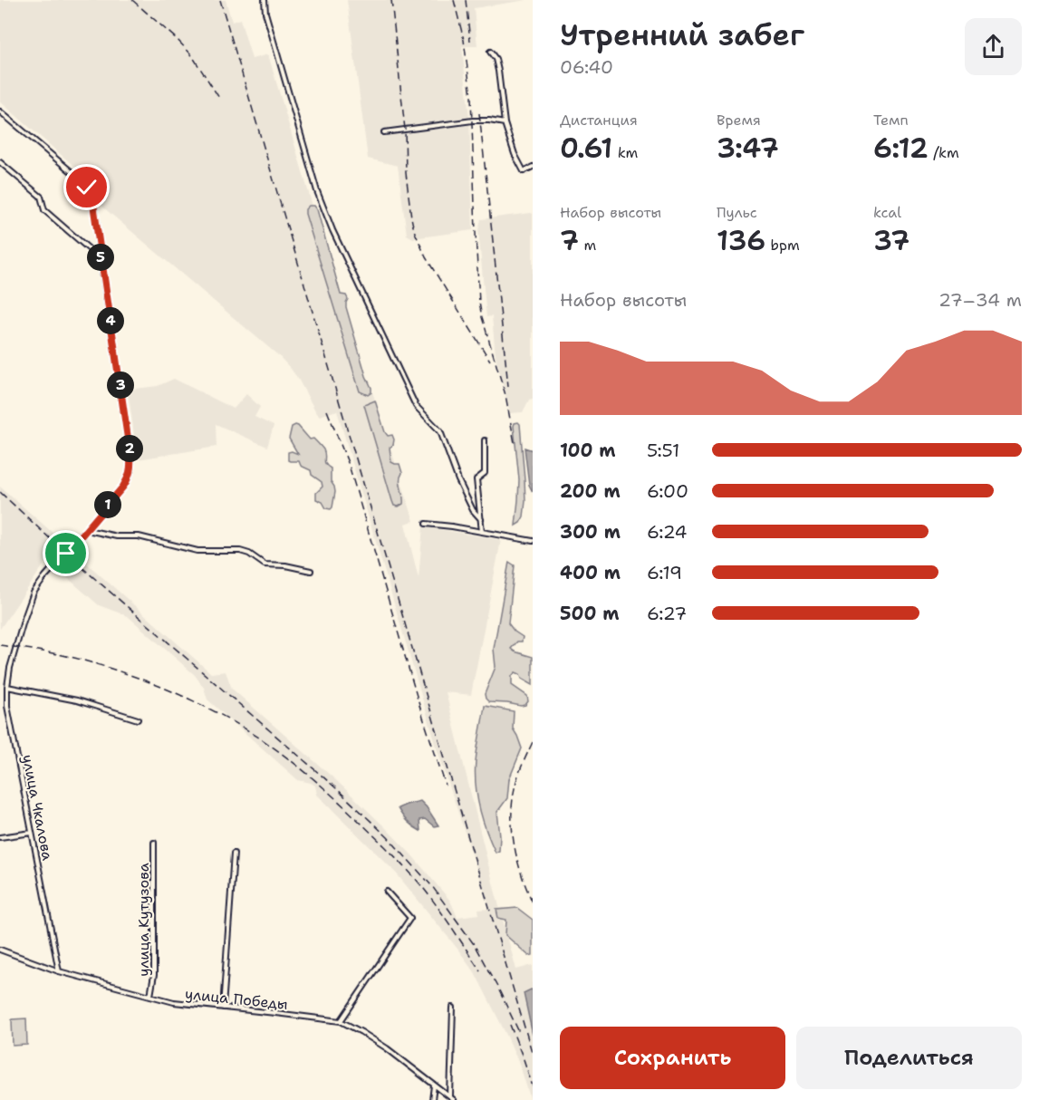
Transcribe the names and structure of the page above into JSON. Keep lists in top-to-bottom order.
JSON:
{
  "streets": {
    "street": ["улица Чкалова", "улица Кутузова", "улица Победы"]
  },
  "crossings": [
    ["улица Чкалова", "улица Победы"],
    ["улица Кутузова", "улица Победы"]
  ],
  "page": {
    "heading": ["Утренний забег", "06:40"],
    "stats": [
      ["Дистанция", "0.61 km"],
      ["Время", "3:47"],
      ["Темп", "6:12 /km"],
      ["Набор высоты", "7 m"],
      ["Пульс", "136 bpm"],
      ["kcal", "37"]
    ],
    "pins": [
      "5",
      "4",
      "3",
      "2",
      "1"
    ],
    "chart": ["Набор высоты", "27–34 m"],
    "list": [
      {
        "name": "100 m",
        "note": "5:51"
      },
      {
        "name": "200 m",
        "note": "6:00"
      },
      {
        "name": "300 m",
        "note": "6:24"
      },
      {
        "name": "400 m",
        "note": "6:19"
      },
      {
        "name": "500 m",
        "note": "6:27"
      }
    ],
    "buttons": ["Сохранить", "Поделиться"]
  }
}
